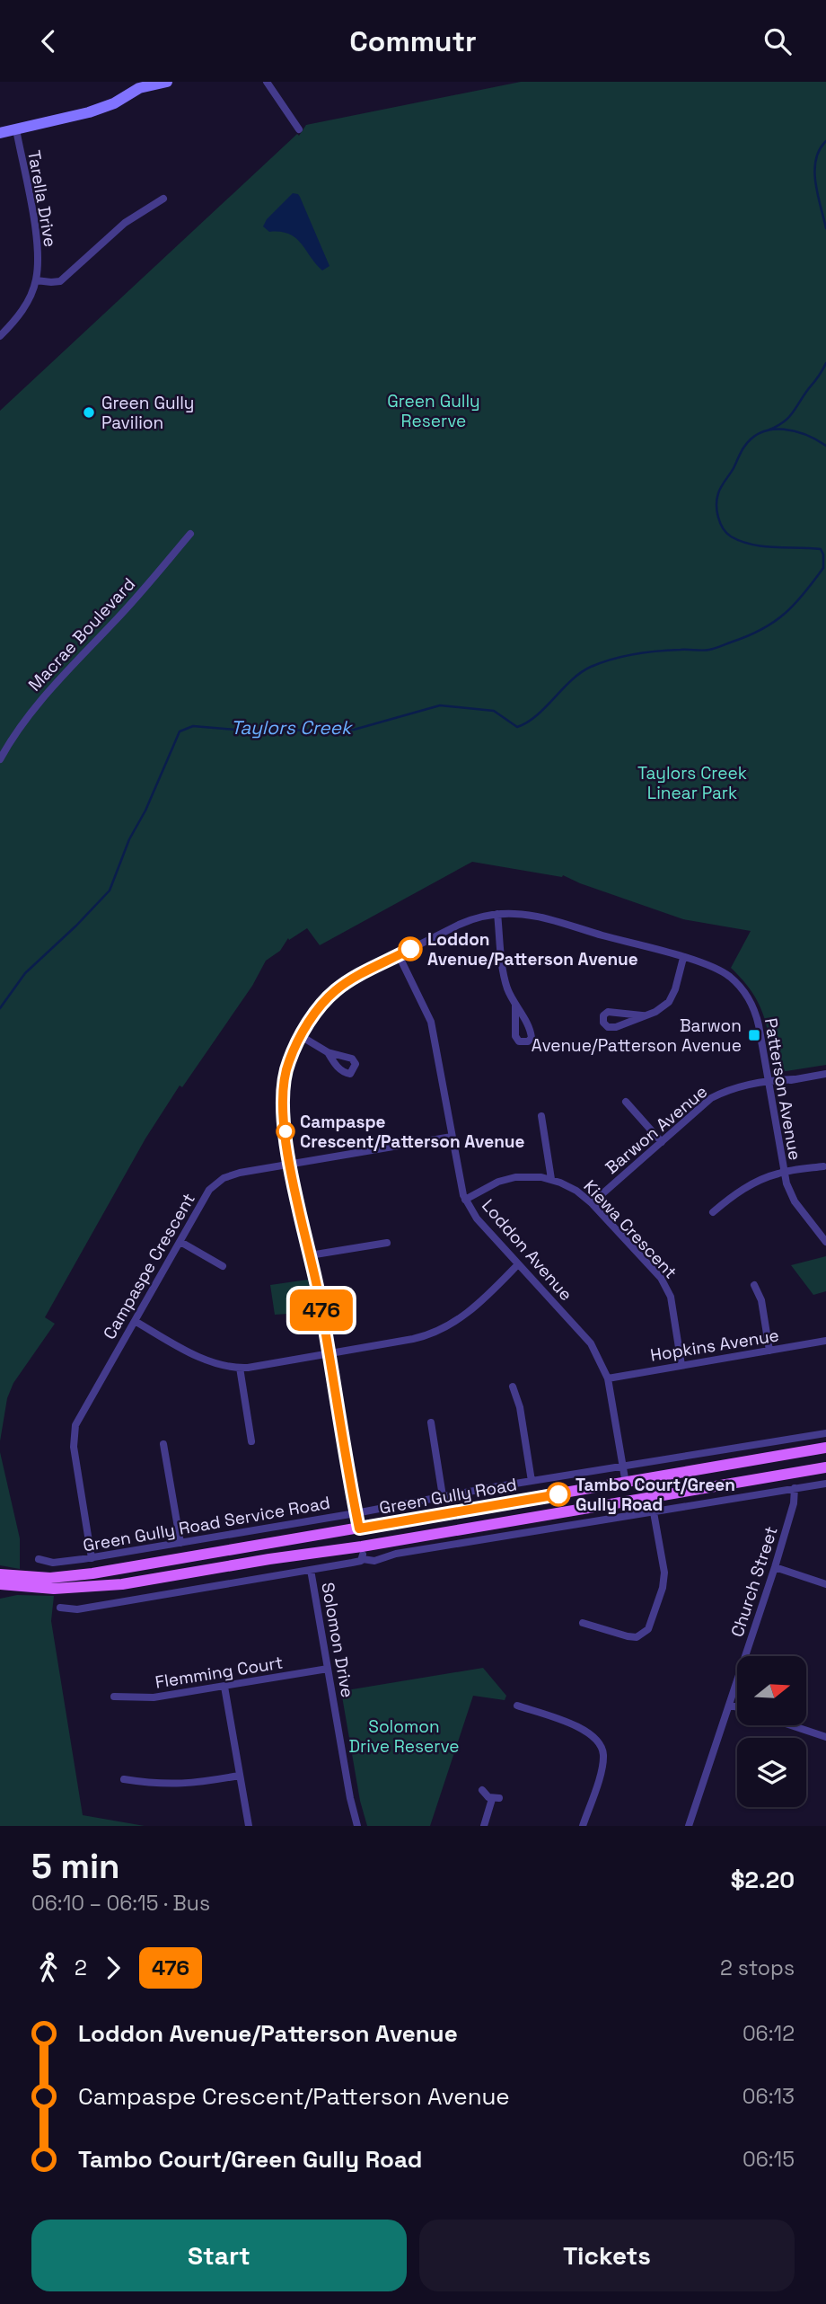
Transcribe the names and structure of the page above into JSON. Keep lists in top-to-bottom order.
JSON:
{
  "streets": {
    "main road": ["Green Gully Road"],
    "street": [
      "Tarella Drive",
      "Macrae Boulevard",
      "Patterson Avenue",
      "Barwon Avenue",
      "Kiewa Crescent",
      "Loddon Avenue",
      "Campaspe Crescent",
      "Hopkins Avenue",
      "Green Gully Road Service Road",
      "Church Street",
      "Solomon Drive",
      "Flemming Court"
    ]
  },
  "crossings": [
    ["Patterson Avenue", "Barwon Avenue"],
    ["Patterson Avenue", "Loddon Avenue"],
    ["Patterson Avenue", "Campaspe Crescent"],
    ["Patterson Avenue", "Green Gully Road"],
    ["Patterson Avenue", "Green Gully Road Service Road"],
    ["Barwon Avenue", "Kiewa Crescent"],
    ["Kiewa Crescent", "Loddon Avenue"],
    ["Kiewa Crescent", "Hopkins Avenue"],
    ["Loddon Avenue", "Campaspe Crescent"],
    ["Loddon Avenue", "Hopkins Avenue"],
    ["Loddon Avenue", "Green Gully Road"],
    ["Loddon Avenue", "Green Gully Road Service Road"],
    ["Campaspe Crescent", "Green Gully Road Service Road"],
    ["Solomon Drive", "Flemming Court"]
  ],
  "water": ["Taylors Creek"],
  "parks": ["Green Gully Reserve", "Taylors Creek Linear Park", "Solomon Drive Reserve"],
  "places": {
    "other": [
      "Green Gully Pavilion",
      "Loddon Avenue/Patterson Avenue",
      "Campaspe Crescent/Patterson Avenue",
      "Tambo Court/Green Gully Road"
    ],
    "transit": ["Barwon Avenue/Patterson Avenue"]
  },
  "lines": ["bus line 476"],
  "north": "right",
  "page": {
    "header": "Commutr",
    "on_map": "476",
    "heading": ["5 min", "06:10 – 06:15 · Bus", "$2.20"],
    "legs": ["2", "476", "2 stops"],
    "list": [
      {
        "name": "Loddon Avenue/Patterson Avenue",
        "value": "06:12"
      },
      {
        "name": "Campaspe Crescent/Patterson Avenue",
        "value": "06:13"
      },
      {
        "name": "Tambo Court/Green Gully Road",
        "value": "06:15"
      }
    ],
    "buttons": ["Start", "Tickets"]
  }
}
